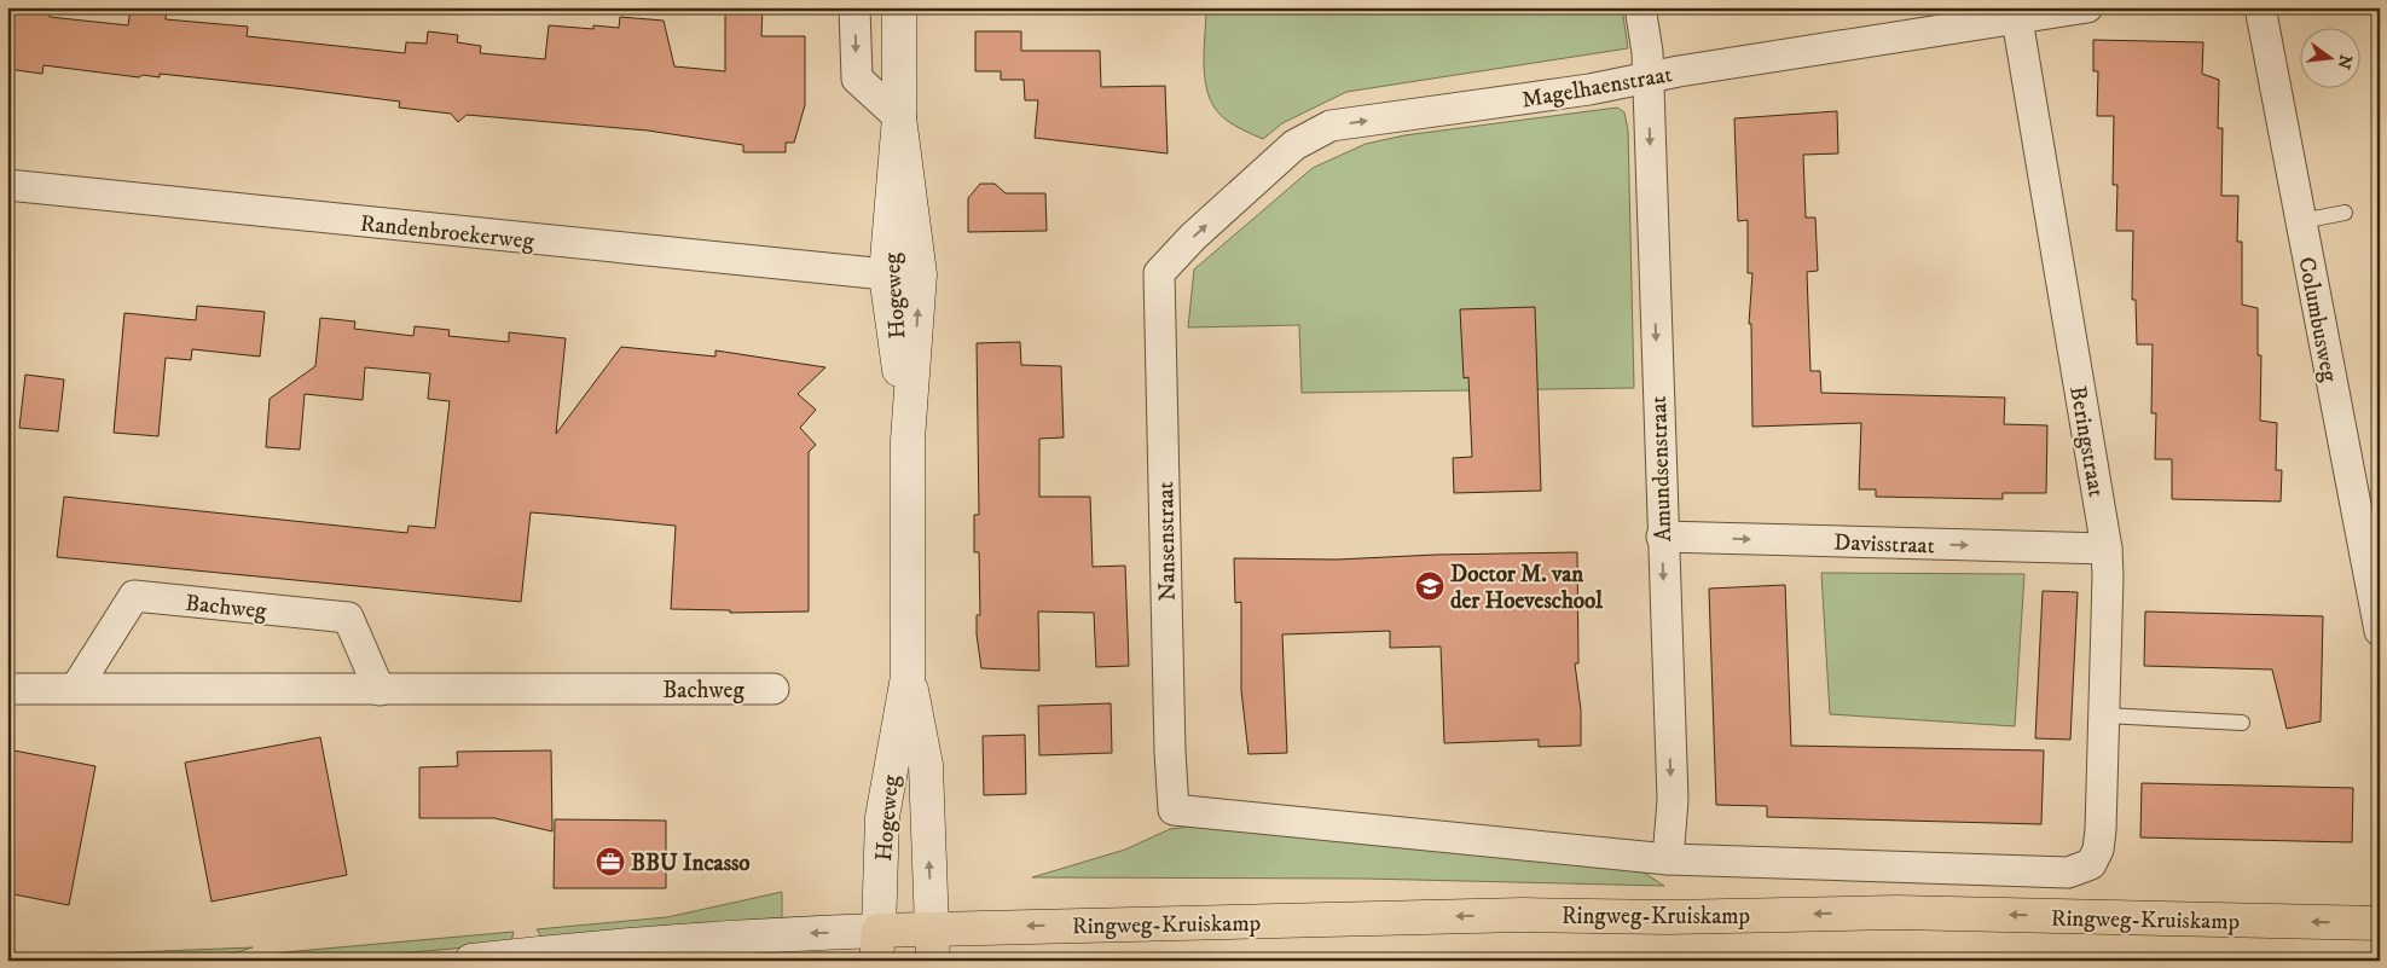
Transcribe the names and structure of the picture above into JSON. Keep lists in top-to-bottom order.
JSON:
{
  "streets": {
    "main road": ["Hogeweg", "Ringweg-Kruiskamp"],
    "street": [
      "Magelhaenstraat",
      "Randenbroekerweg",
      "Columbusweg",
      "Beringstraat",
      "Amundsenstraat",
      "Nansenstraat",
      "Davisstraat",
      "Bachweg"
    ]
  },
  "crossings": [
    ["Magelhaenstraat", "Beringstraat"],
    ["Magelhaenstraat", "Amundsenstraat"],
    ["Magelhaenstraat", "Nansenstraat"],
    ["Randenbroekerweg", "Hogeweg"],
    ["Hogeweg", "Ringweg-Kruiskamp"],
    ["Beringstraat", "Davisstraat"],
    ["Beringstraat", "Ringweg-Kruiskamp"],
    ["Amundsenstraat", "Davisstraat"],
    ["Amundsenstraat", "Ringweg-Kruiskamp"],
    ["Nansenstraat", "Ringweg-Kruiskamp"]
  ],
  "one_way": ["Magelhaenstraat", "Amundsenstraat", "Davisstraat"],
  "places": {
    "school or university": ["Doctor M. van der Hoeveschool"],
    "office": ["BBU Incasso"]
  },
  "north": "right"
}
